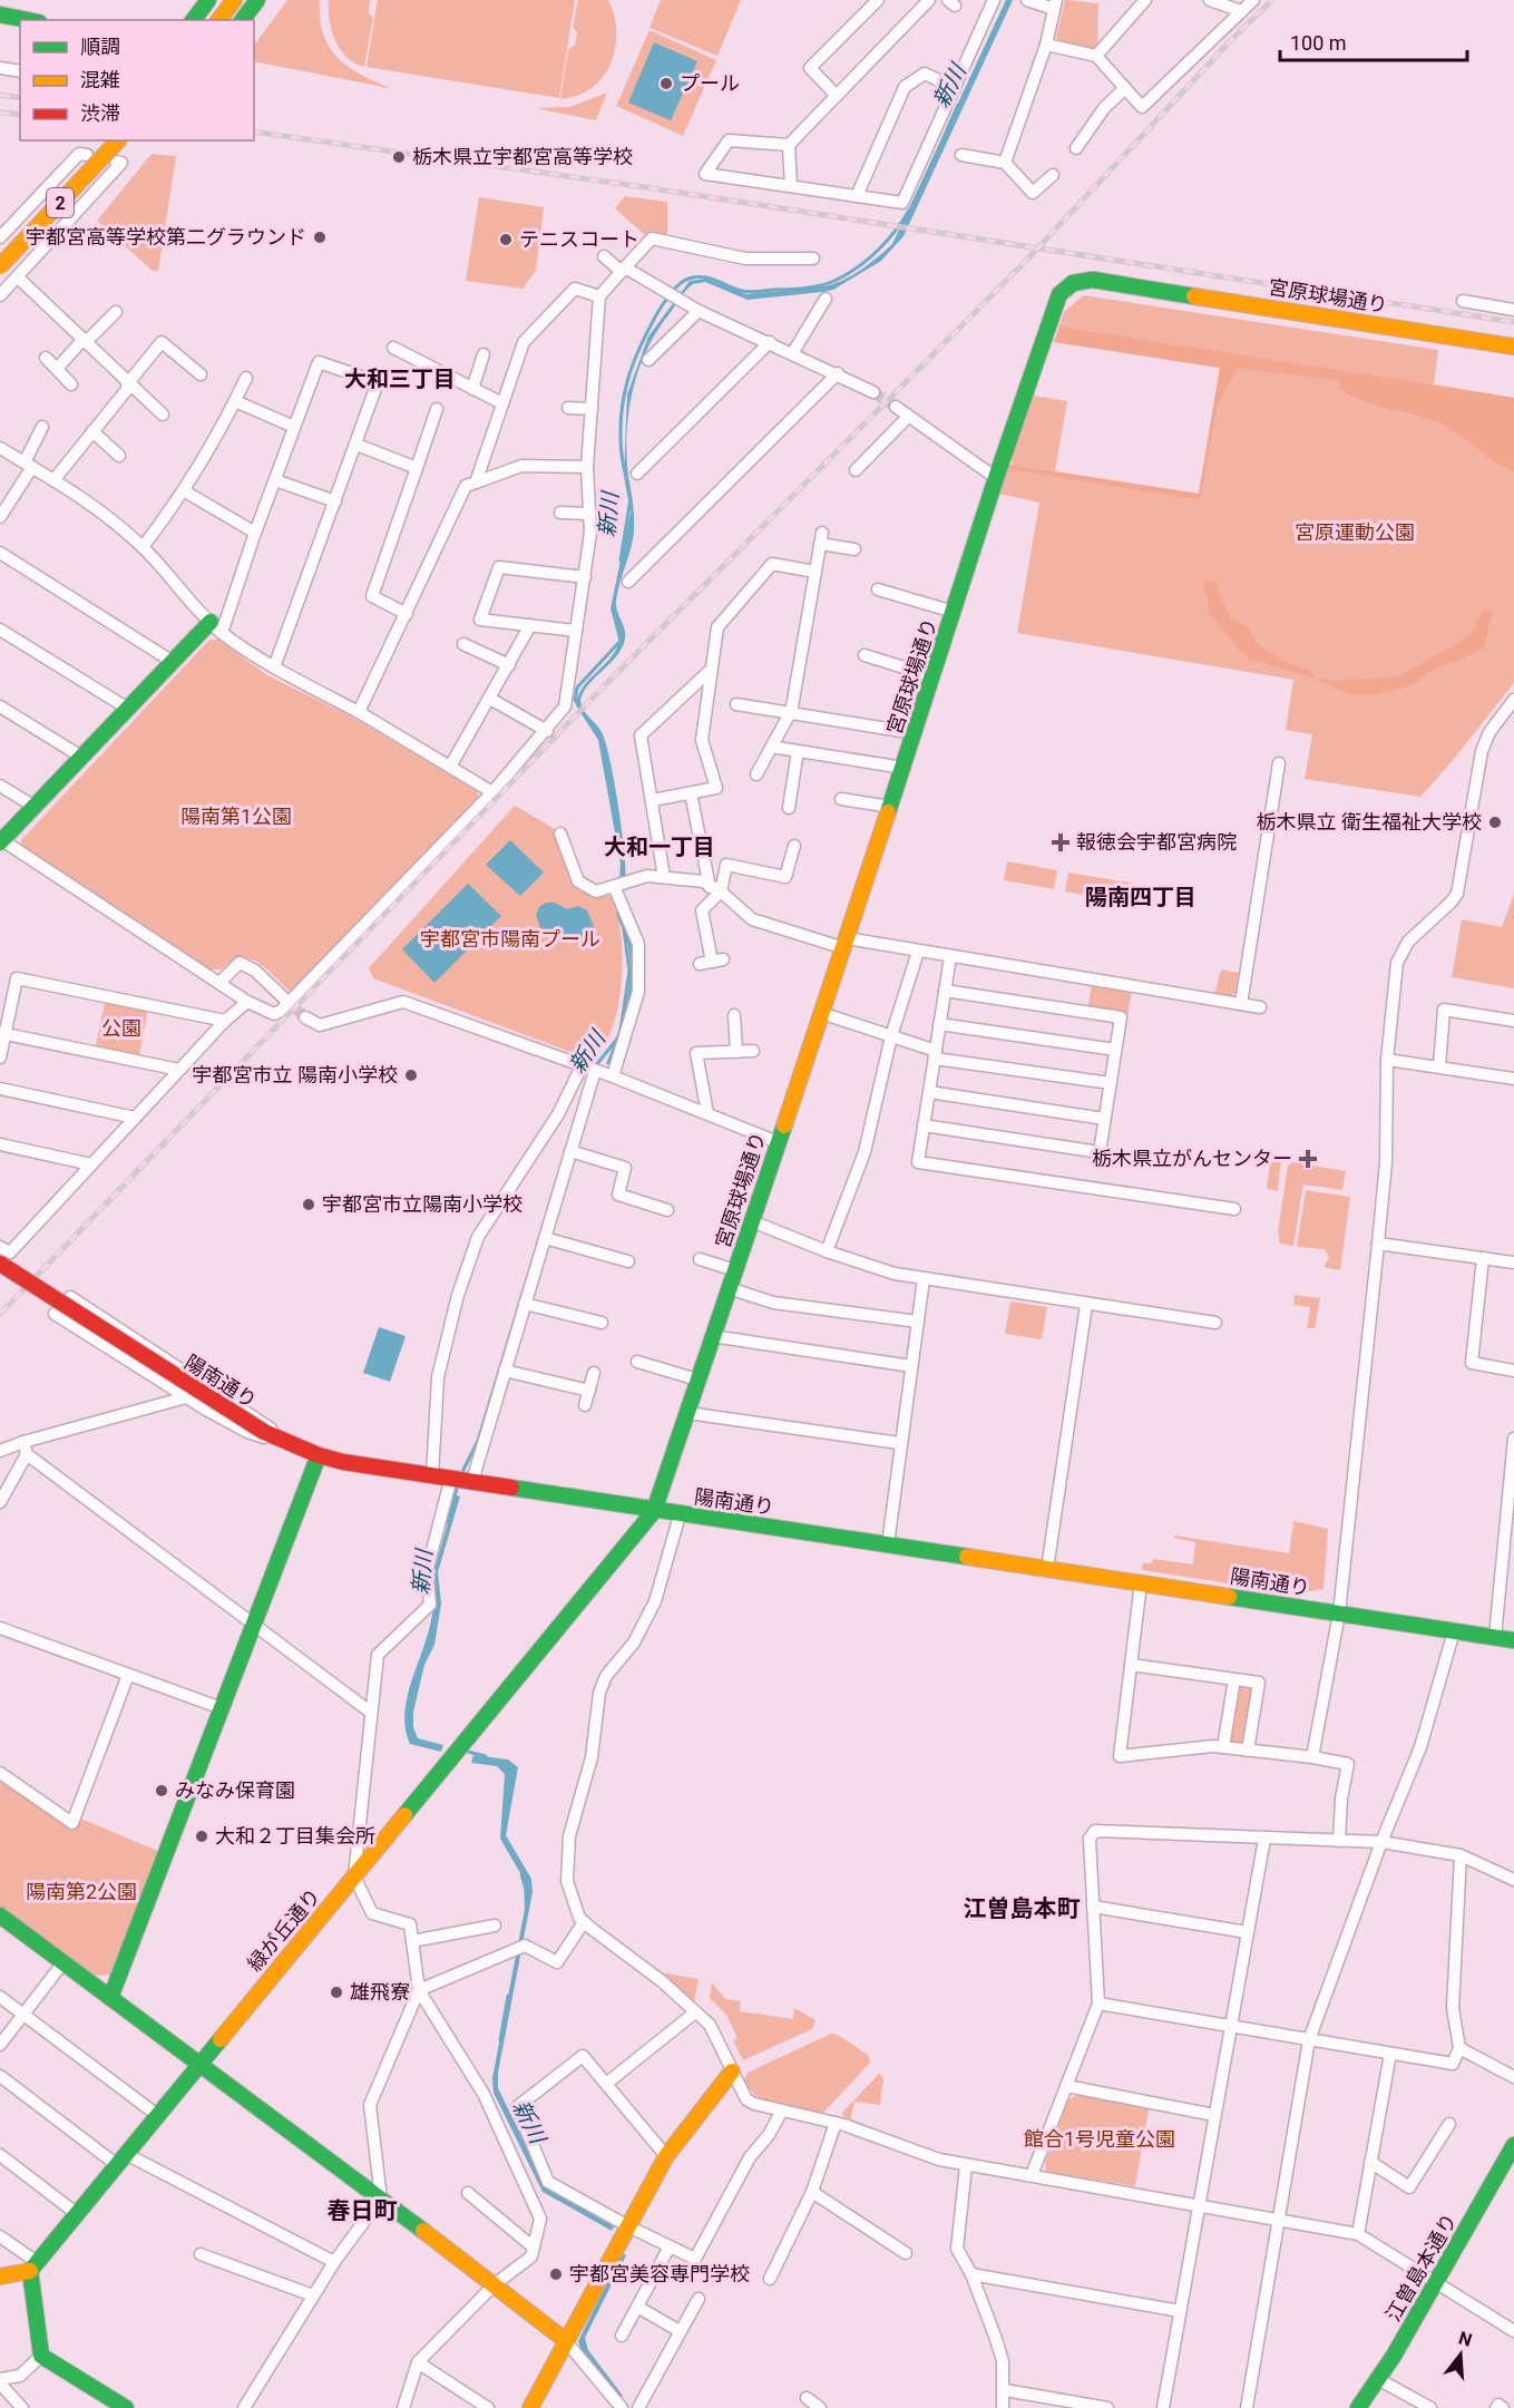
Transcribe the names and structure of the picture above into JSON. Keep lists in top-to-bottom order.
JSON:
{
  "streets": {
    "street": [
      "2",
      "宮原球場通り",
      "陽南通り",
      "緑が丘通り",
      "江曽島本通り"
    ]
  },
  "crossings": [
    ["宮原球場通り", "陽南通り"],
    ["宮原球場通り", "緑が丘通り"],
    ["陽南通り", "緑が丘通り"]
  ],
  "districts": [
    "大和三丁目",
    "大和一丁目",
    "陽南四丁目",
    "江曽島本町",
    "春日町"
  ],
  "water": ["新川"],
  "parks": [
    "宮原運動公園",
    "陽南第1公園",
    "宇都宮市陽南プール",
    "公園",
    "陽南第2公園",
    "館合1号児童公園"
  ],
  "places": {
    "other": [
      "プール",
      "栃木県立宇都宮高等学校",
      "宇都宮高等学校第二グラウンド",
      "テニスコート",
      "栃木県立 衛生福祉大学校",
      "宇都宮市立 陽南小学校",
      "宇都宮市立陽南小学校",
      "みなみ保育園",
      "大和２丁目集会所",
      "雄飛寮",
      "宇都宮美容専門学校"
    ],
    "health": ["報徳会宇都宮病院", "栃木県立がんセンター"]
  },
  "legend": ["順調", "混雑", "渋滞"],
  "scale_bar": "100 m",
  "north": "top"
}
